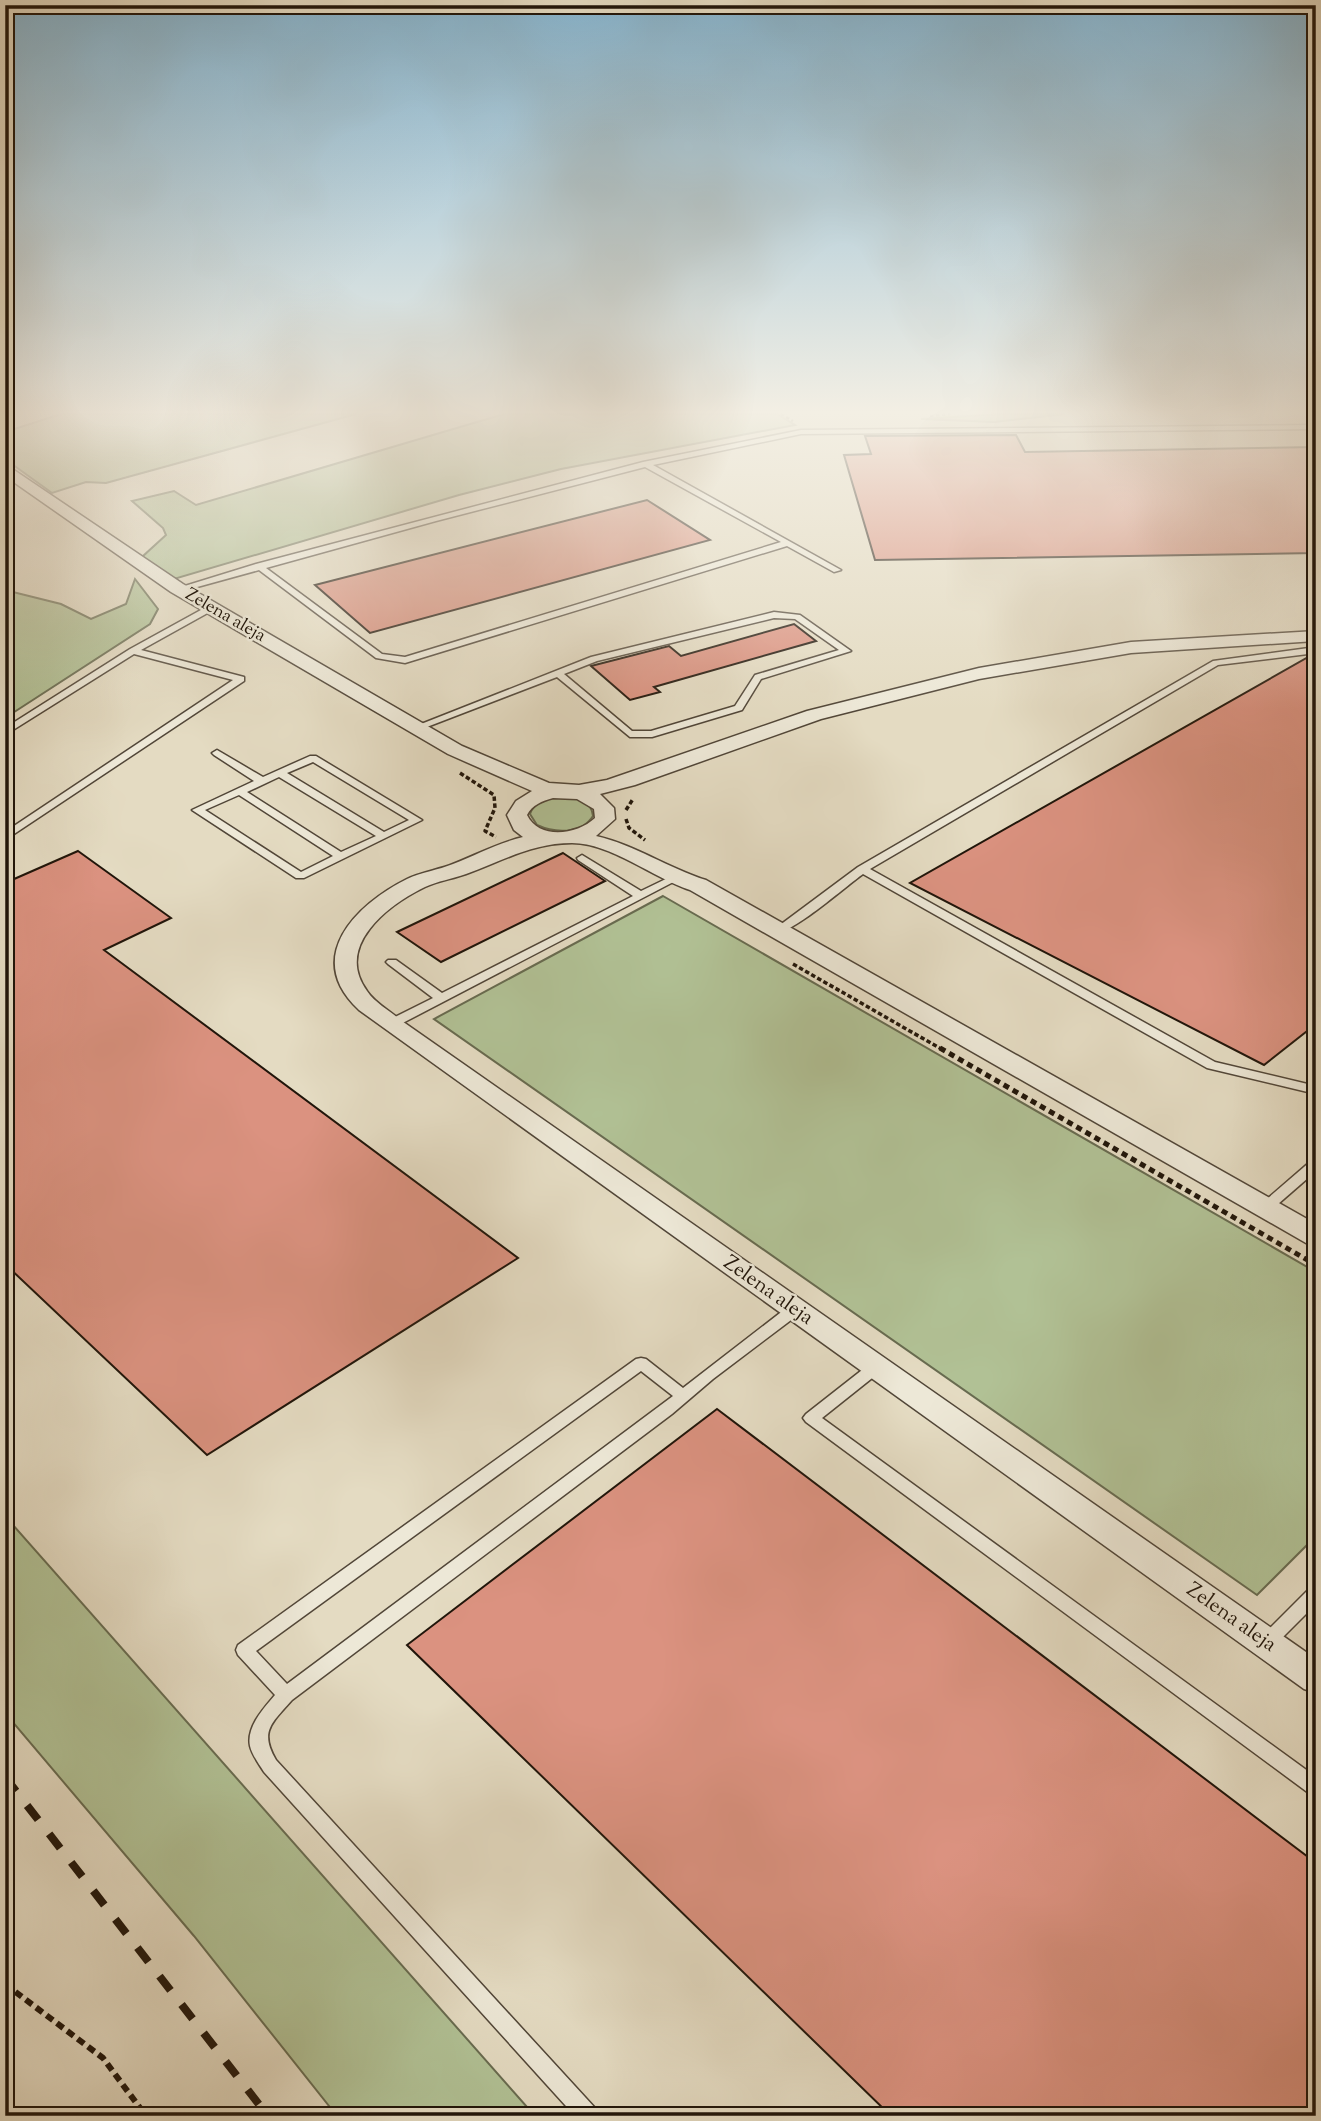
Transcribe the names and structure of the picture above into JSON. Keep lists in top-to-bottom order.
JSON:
{
  "streets": {
    "street": ["Zelena aleja"]
  }
}
